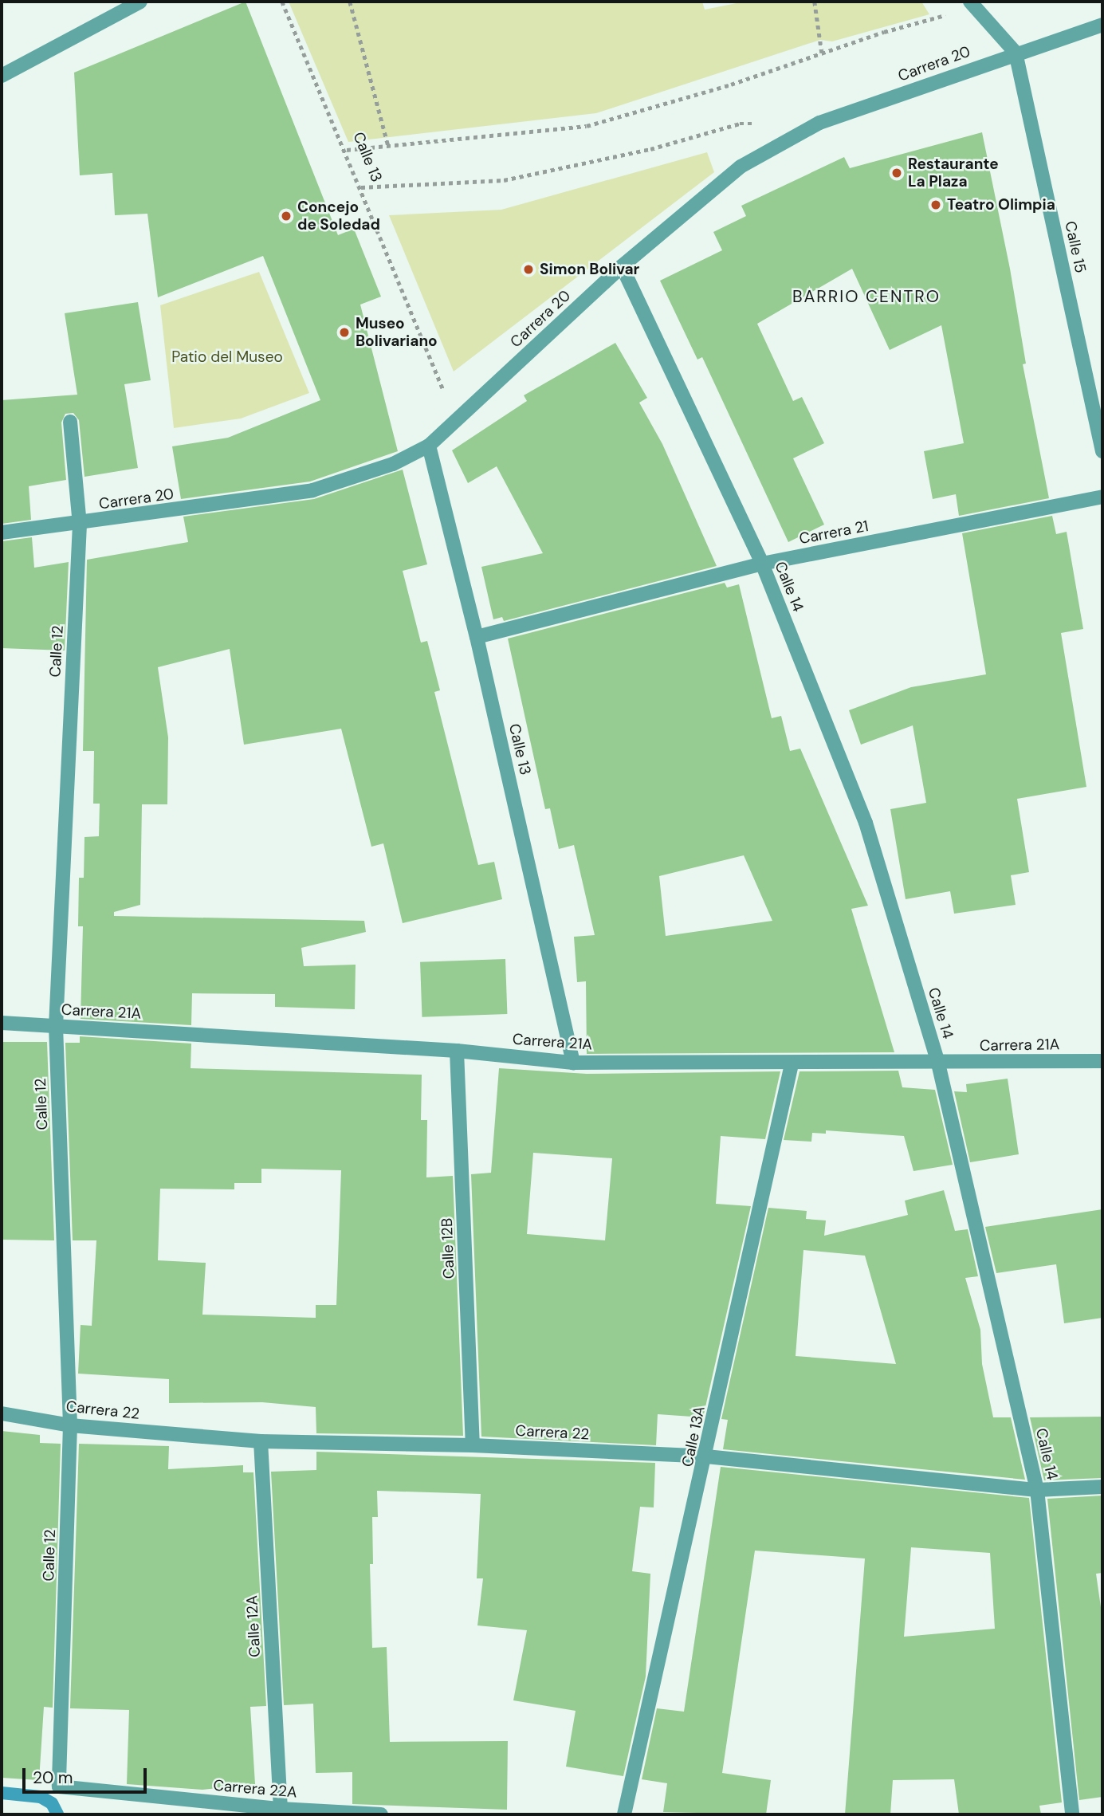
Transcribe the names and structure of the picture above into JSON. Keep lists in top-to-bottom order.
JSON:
{
  "streets": {
    "street": [
      "Carrera 20",
      "Calle 13",
      "Calle 15",
      "Carrera 21",
      "Calle 14",
      "Calle 12",
      "Carrera 21A",
      "Calle 12B",
      "Carrera 22",
      "Calle 13A",
      "Calle 12A",
      "Carrera 22A"
    ]
  },
  "crossings": [
    ["Carrera 20", "Calle 13"],
    ["Carrera 20", "Calle 15"],
    ["Carrera 20", "Calle 14"],
    ["Carrera 20", "Calle 12"],
    ["Calle 13", "Carrera 21"],
    ["Calle 13", "Carrera 21A"],
    ["Carrera 21", "Calle 14"],
    ["Calle 14", "Carrera 21A"],
    ["Calle 14", "Carrera 22"],
    ["Calle 12", "Carrera 21A"],
    ["Calle 12", "Carrera 22"],
    ["Calle 12", "Carrera 22A"],
    ["Carrera 21A", "Calle 12B"],
    ["Carrera 21A", "Calle 13A"],
    ["Calle 12B", "Carrera 22"],
    ["Carrera 22", "Calle 13A"],
    ["Carrera 22", "Calle 12A"],
    ["Calle 12A", "Carrera 22A"]
  ],
  "districts": ["BARRIO CENTRO"],
  "parks": ["Patio del Museo"],
  "places": [
    "Restaurante La Plaza",
    "Teatro Olimpia",
    "Concejo de Soledad",
    "Simon Bolivar",
    "Museo Bolivariano"
  ],
  "scale_bar": "20 m"
}
